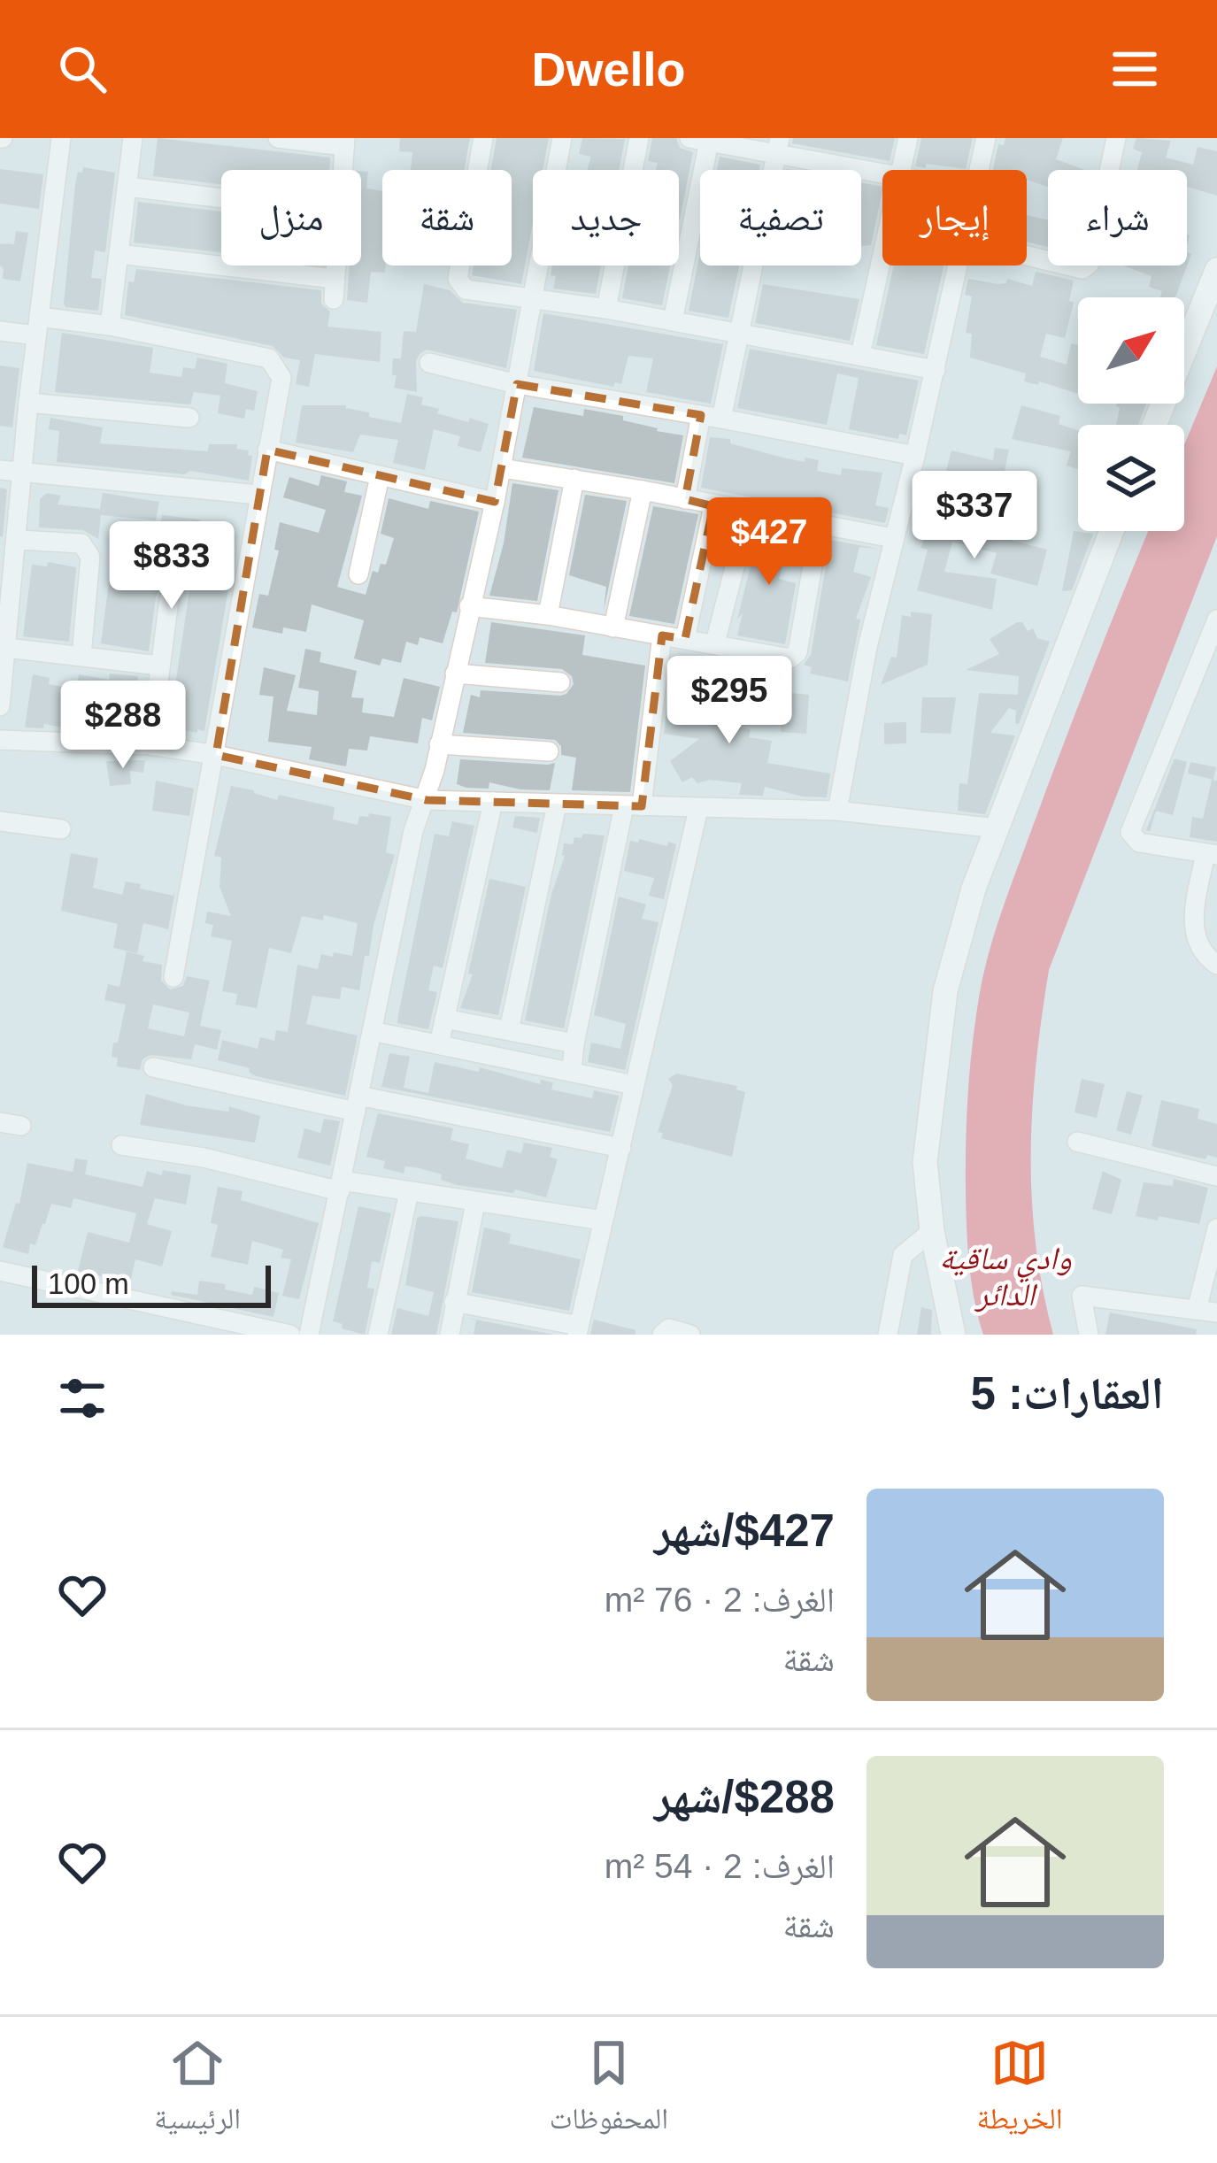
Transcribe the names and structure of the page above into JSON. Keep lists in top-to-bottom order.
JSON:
{
  "water": ["وادي ساقية الدائر"],
  "scale_bar": "100 m",
  "north": "top right",
  "page": {
    "header": "Dwello",
    "chip": [
      "شراء",
      "إيجار",
      "تصفية",
      "جديد",
      "شقة",
      "منزل"
    ],
    "price": [
      "$337",
      "$427",
      "$833",
      "$295",
      "$288"
    ],
    "scale": "100 m",
    "heading": "العقارات: 5",
    "list": [
      {
        "name": "$427/شهر",
        "note": "الغرف: 2 · 76 m² · شقة"
      },
      {
        "name": "$288/شهر",
        "note": "الغرف: 2 · 54 m² · شقة"
      }
    ],
    "tabs": ["الخريطة", "المحفوظات", "الرئيسية"]
  }
}
